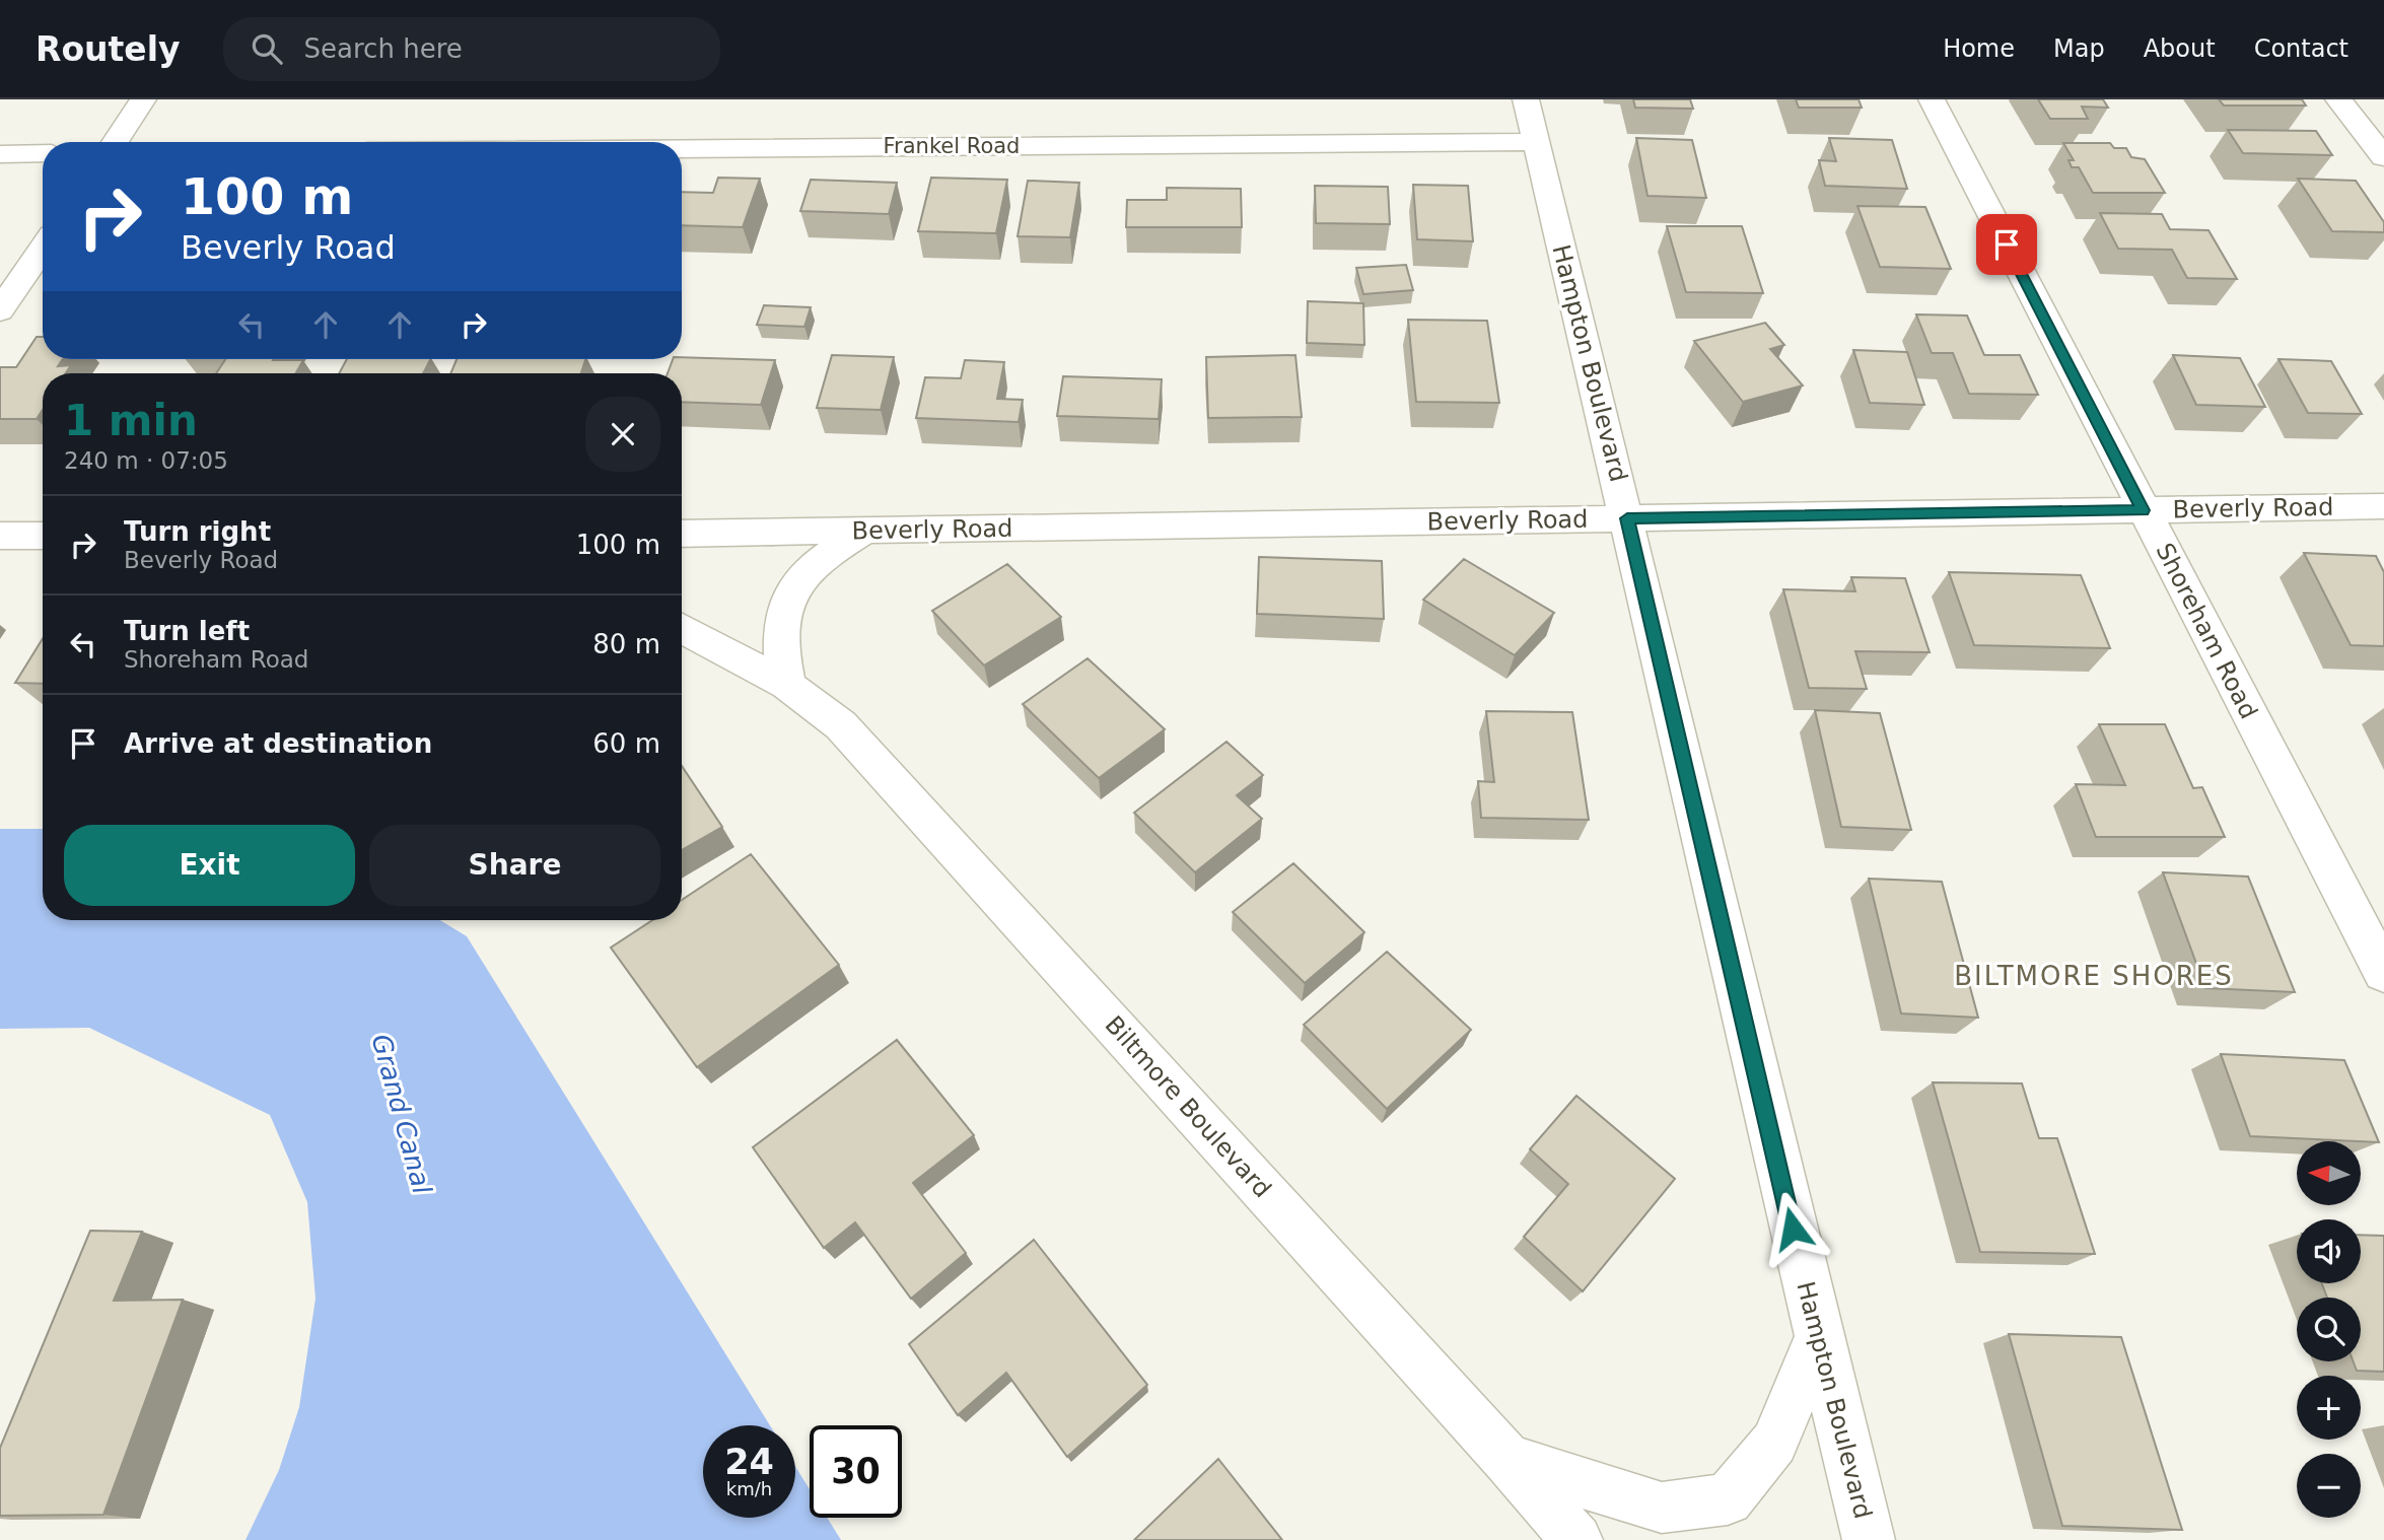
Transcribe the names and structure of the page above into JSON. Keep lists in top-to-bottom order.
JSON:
{
  "streets": {
    "street": [
      "Frankel Road",
      "Hampton Boulevard",
      "Beverly Road",
      "Shoreham Road",
      "Biltmore Boulevard"
    ]
  },
  "crossings": [
    ["Frankel Road", "Hampton Boulevard"],
    ["Hampton Boulevard", "Beverly Road"],
    ["Beverly Road", "Shoreham Road"]
  ],
  "districts": ["BILTMORE SHORES"],
  "water": ["Grand Canal"],
  "north": "left",
  "page": {
    "header": "Routely",
    "search": "Search here",
    "nav": [
      "Home",
      "Map",
      "About",
      "Contact"
    ],
    "turn": ["100 m", "Beverly Road"],
    "heading": ["1 min", "240 m · 07:05"],
    "list": [
      {
        "name": "Turn right",
        "note": "Beverly Road",
        "value": "100 m"
      },
      {
        "name": "Turn left",
        "note": "Shoreham Road",
        "value": "80 m"
      },
      {
        "name": "Arrive at destination",
        "value": "60 m"
      }
    ],
    "buttons": ["Exit", "Share"],
    "map_buttons": ["+", "−"],
    "speed": "24 km/h",
    "limit": "30"
  }
}
